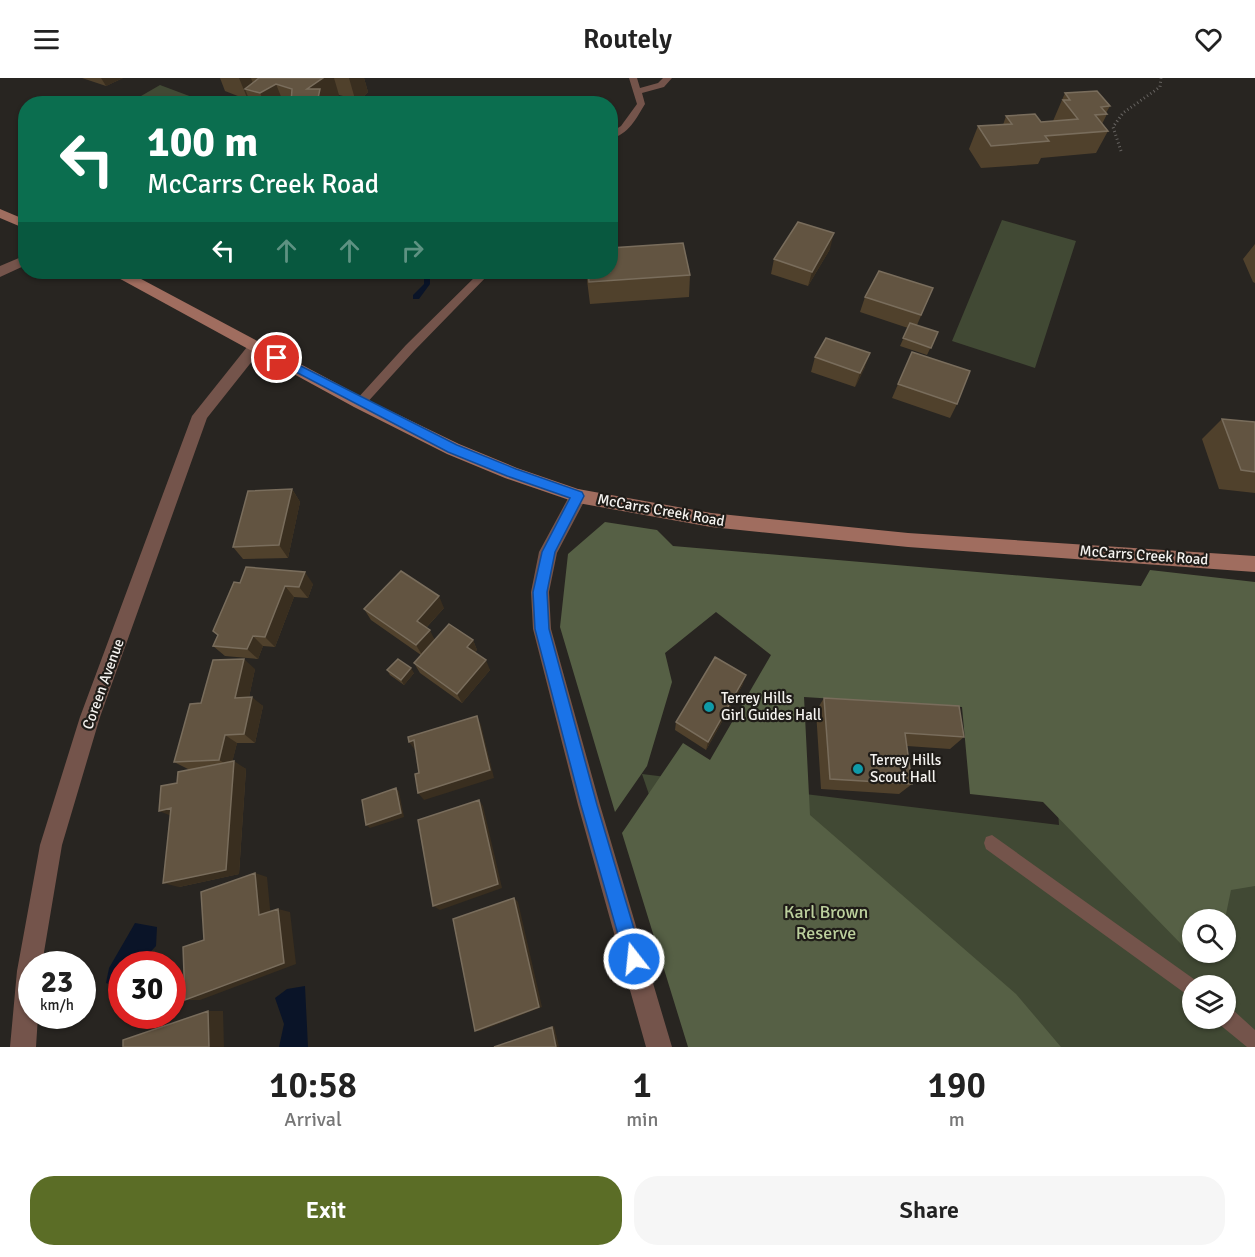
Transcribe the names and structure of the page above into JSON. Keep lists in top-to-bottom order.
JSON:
{
  "streets": {
    "main road": ["McCarrs Creek Road"],
    "street": ["Coreen Avenue"]
  },
  "crossings": [
    ["McCarrs Creek Road", "Coreen Avenue"]
  ],
  "parks": ["Karl Brown Reserve"],
  "places": ["Terrey Hills Girl Guides Hall", "Terrey Hills Scout Hall"],
  "page": {
    "header": "Routely",
    "turn": ["100 m", "McCarrs Creek Road"],
    "speed": "23 km/h",
    "limit": "30",
    "eta": [
      "10:58",
      "Arrival",
      "1",
      "min",
      "190",
      "m"
    ],
    "buttons": ["Exit", "Share"]
  }
}
